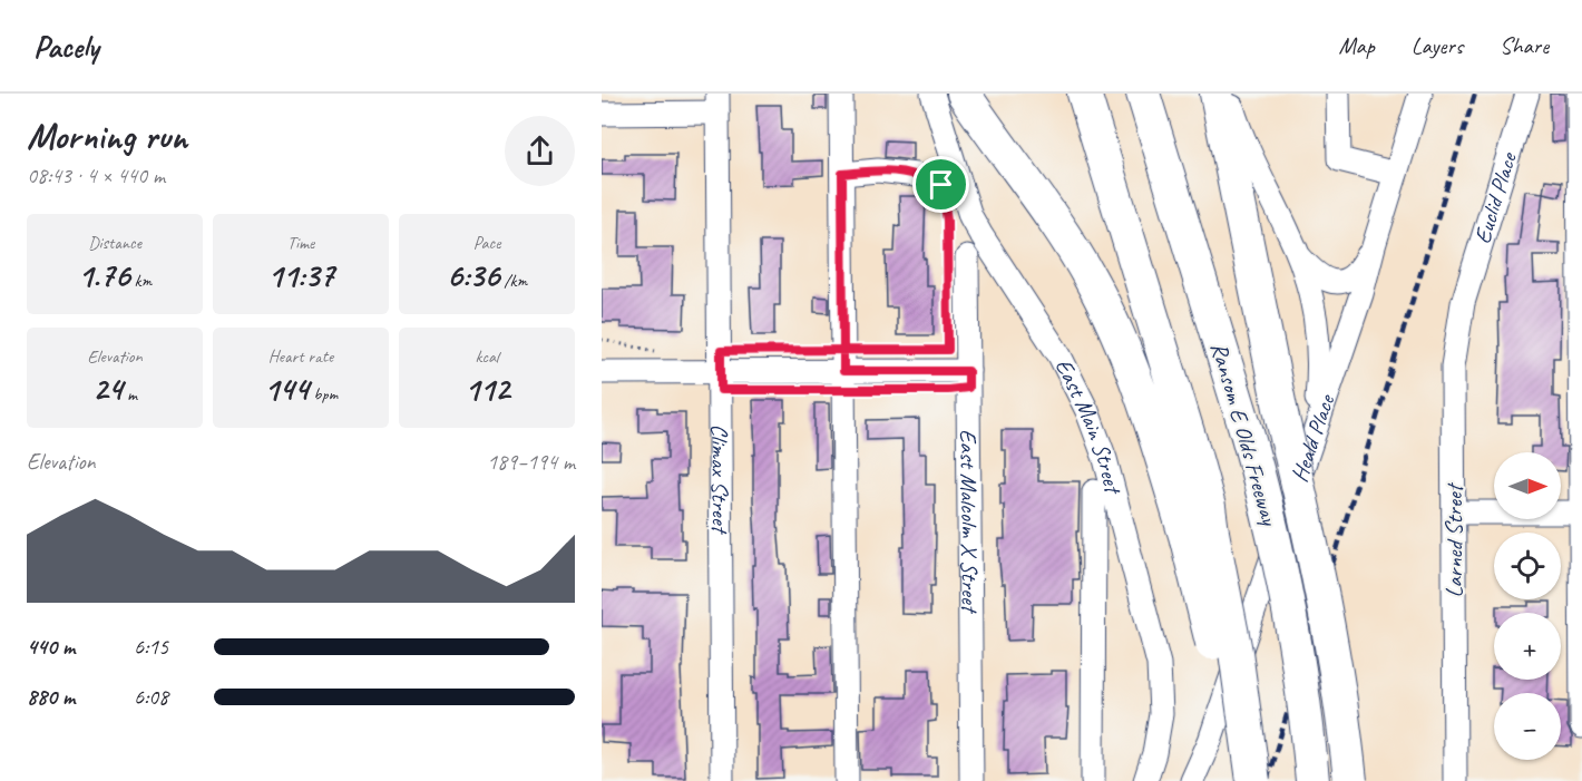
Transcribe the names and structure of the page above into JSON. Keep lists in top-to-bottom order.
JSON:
{
  "streets": {
    "highway": ["Ransom E Olds Freeway"],
    "street": [
      "Euclid Place",
      "East Main Street",
      "Heald Place",
      "Climax Street",
      "East Malcolm X Street",
      "Larned Street"
    ]
  },
  "crossings": [
    ["Euclid Place", "Larned Street"]
  ],
  "north": "right",
  "page": {
    "header": "Pacely",
    "nav": ["Map", "Layers", "Share"],
    "heading": ["Morning run", "08:43 · 4 × 440 m"],
    "stats": [
      ["Distance", "1.76 km"],
      ["Time", "11:37"],
      ["Pace", "6:36 /km"],
      ["Elevation", "24 m"],
      ["Heart rate", "144 bpm"],
      ["kcal", "112"]
    ],
    "chart": ["Elevation", "189–194 m"],
    "map_buttons": ["+", "−"],
    "list": [
      {
        "name": "440 m",
        "note": "6:15"
      },
      {
        "name": "880 m",
        "note": "6:08"
      }
    ]
  }
}
